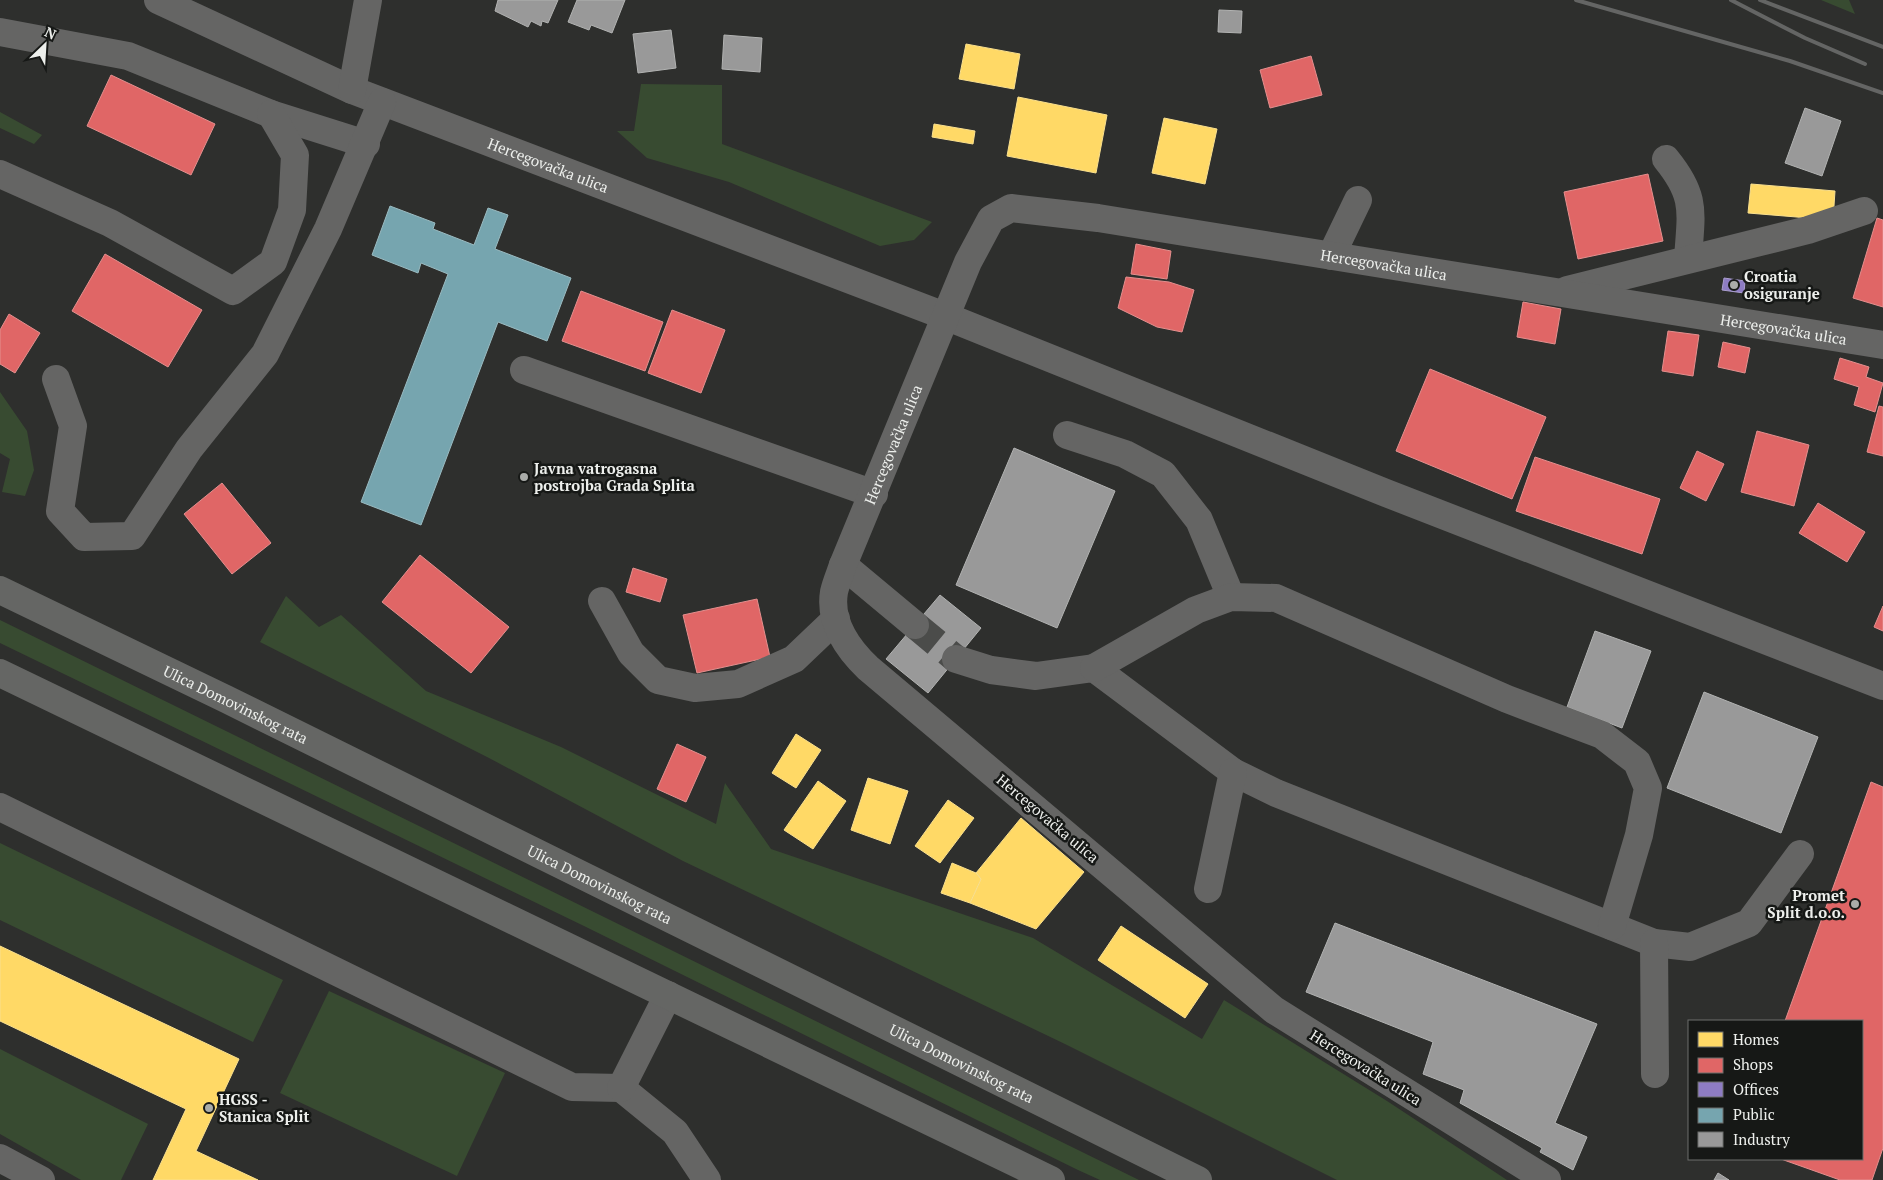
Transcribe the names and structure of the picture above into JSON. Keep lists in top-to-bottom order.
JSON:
{
  "streets": {
    "main road": ["Ulica Domovinskog rata"],
    "street": ["Hercegovačka ulica"]
  },
  "places": [
    "Croatia osiguranje",
    "Javna vatrogasna postrojba Grada Splita",
    "Promet Split d.o.o.",
    "HGSS - Stanica Split"
  ],
  "legend": [
    "Homes",
    "Shops",
    "Offices",
    "Public",
    "Industry"
  ],
  "north": "top right"
}
